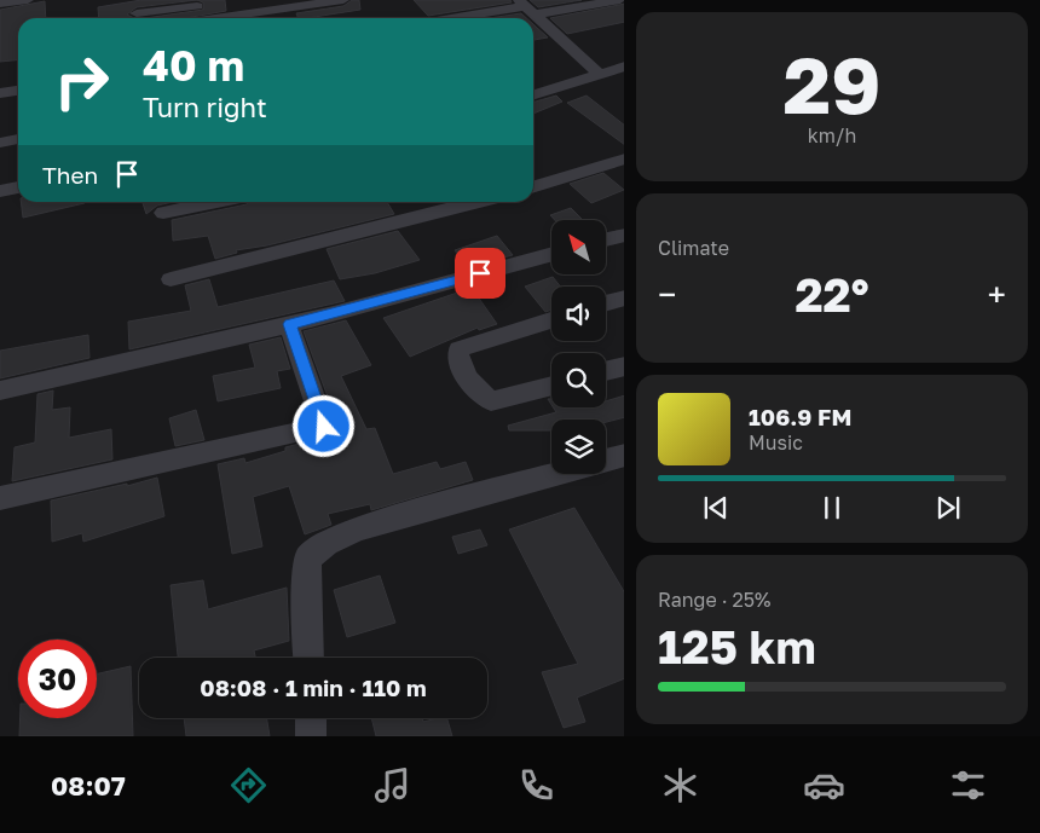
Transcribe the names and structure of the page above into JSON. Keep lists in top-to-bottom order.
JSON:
{
  "north": "top left",
  "page": {
    "tile": [
      ["29", "km/h"],
      "Climate",
      ["Range · 25%", "125 km"]
    ],
    "turn": ["40 m", "Turn right"],
    "then": "Then",
    "heat": ["−", "22°", "+"],
    "song": ["106.9 FM", "Music"],
    "limit": "30",
    "trip": "08:08 · 1 min · 110 m",
    "tabs": "08:07"
  }
}
